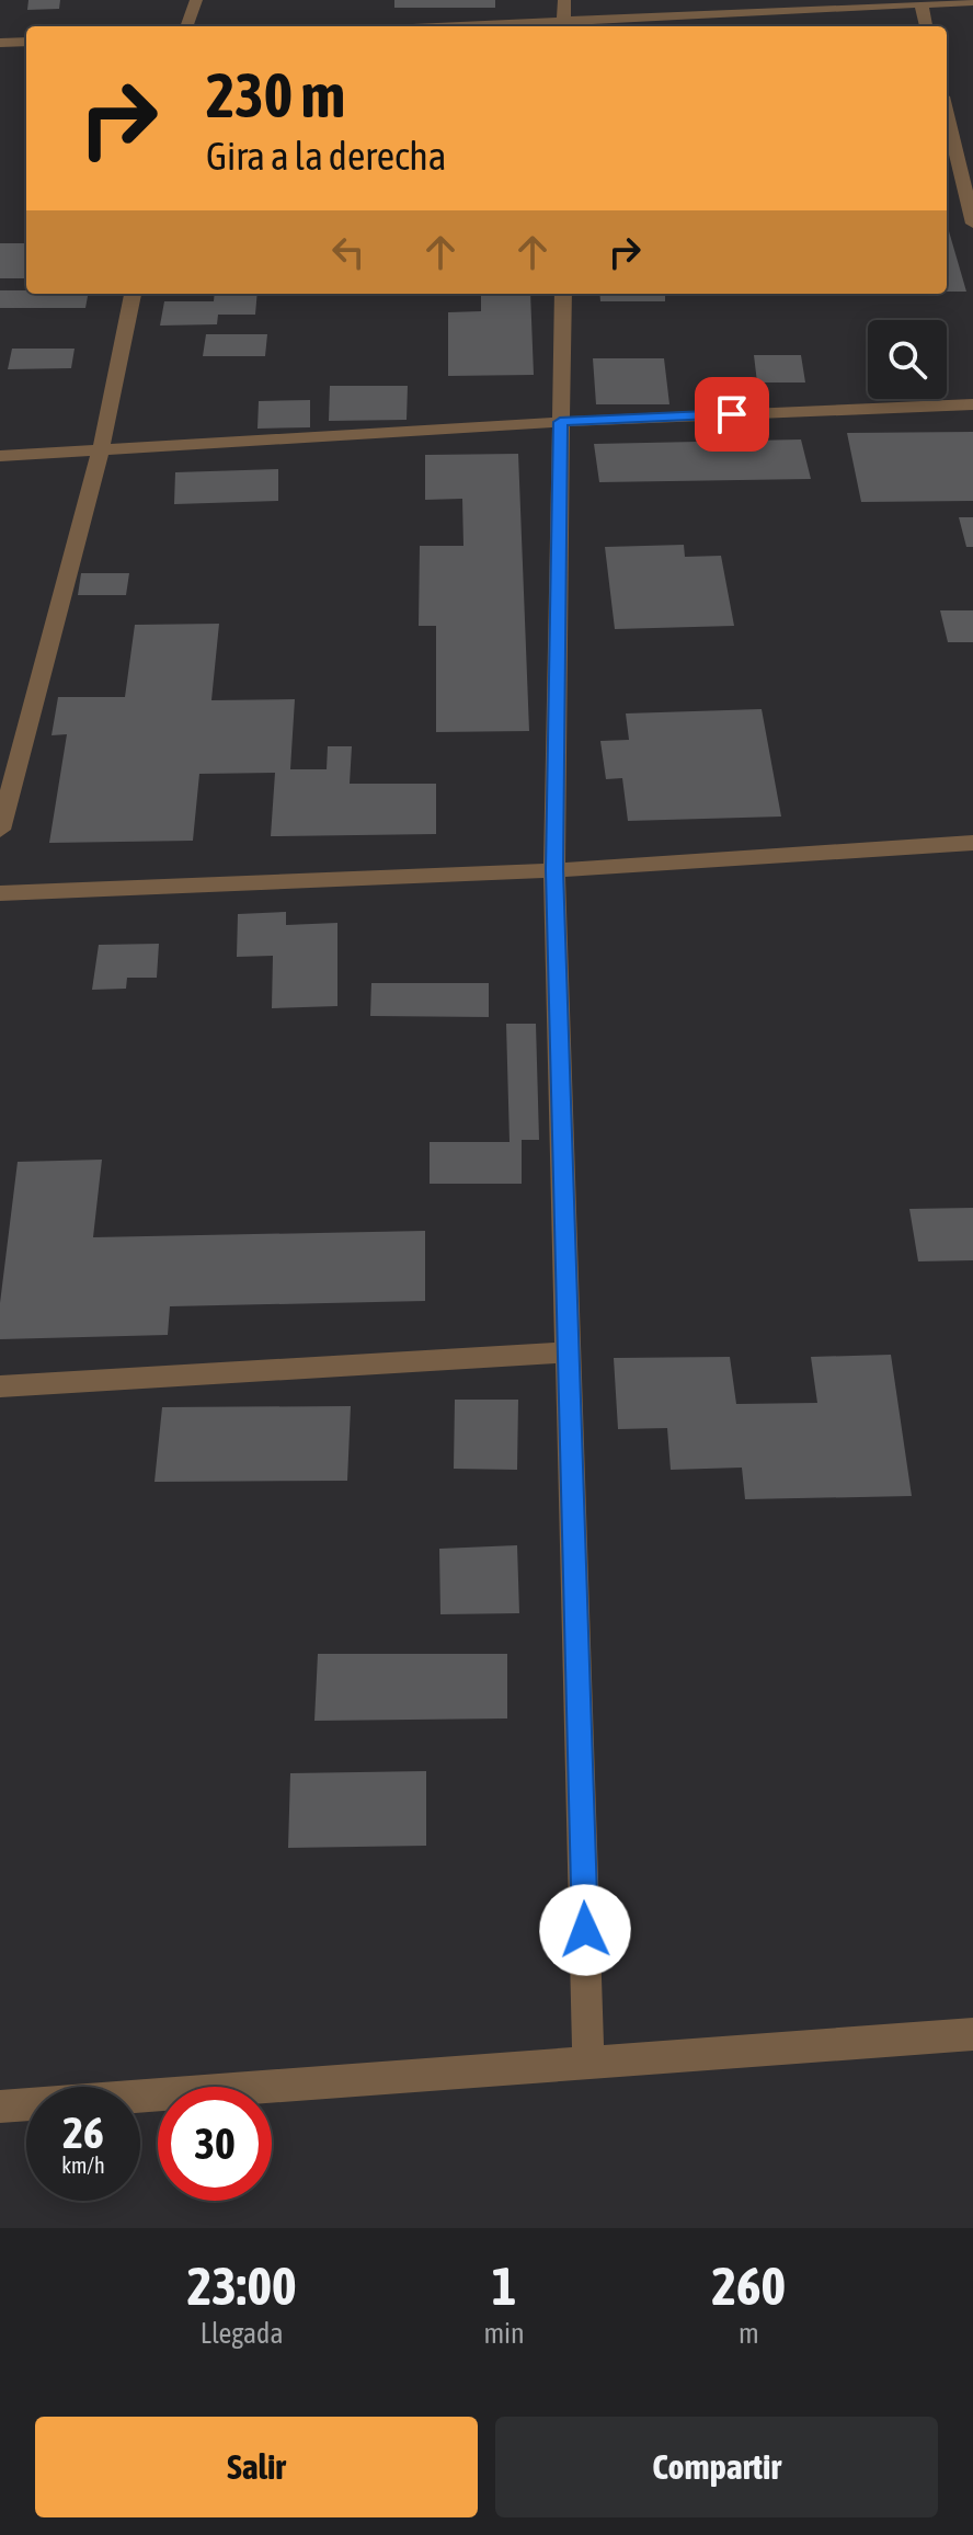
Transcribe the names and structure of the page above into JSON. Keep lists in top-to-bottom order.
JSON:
{
  "page": {
    "turn": ["230 m", "Gira a la derecha"],
    "speed": "26 km/h",
    "limit": "30",
    "eta": [
      "23:00",
      "Llegada",
      "1",
      "min",
      "260",
      "m"
    ],
    "buttons": ["Salir", "Compartir"]
  }
}
